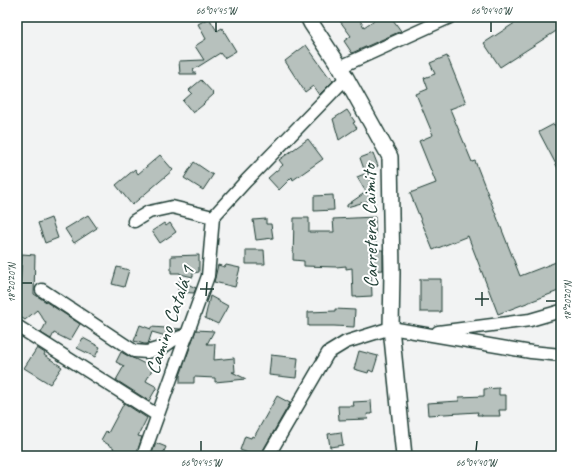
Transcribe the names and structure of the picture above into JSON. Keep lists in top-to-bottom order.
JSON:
{
  "streets": {
    "street": ["Carretera Caimito", "Camino Catalá 1"]
  },
  "coordinates": ["66°04'45\"W", "66°04'40\"W", "18°20'20\"N"]
}
